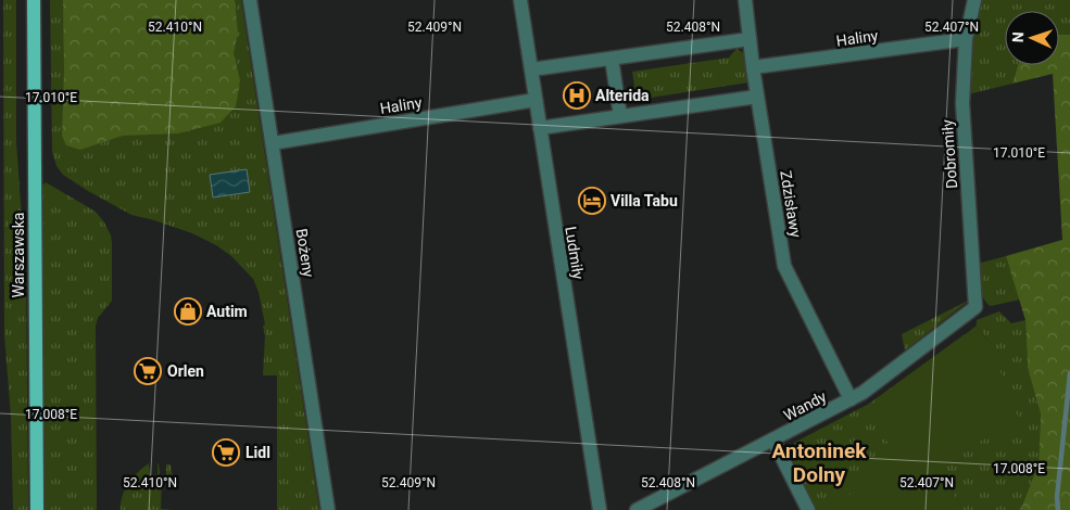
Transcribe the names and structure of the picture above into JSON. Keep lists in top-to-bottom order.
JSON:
{
  "streets": {
    "main road": ["Warszawska"],
    "street": [
      "Haliny",
      "Dobromiły",
      "Zdzisławy",
      "Bożeny",
      "Ludmiły",
      "Wandy"
    ]
  },
  "crossings": [
    ["Haliny", "Dobromiły"],
    ["Haliny", "Zdzisławy"],
    ["Haliny", "Bożeny"],
    ["Haliny", "Ludmiły"],
    ["Dobromiły", "Wandy"],
    ["Zdzisławy", "Wandy"]
  ],
  "districts": ["Antoninek Dolny"],
  "places": {
    "hospital": ["Alterida"],
    "hotel": ["Villa Tabu"],
    "shop": ["Autim"],
    "supermarket": ["Orlen", "Lidl"]
  },
  "north": "left",
  "coordinates": [
    "52.410°N",
    "52.409°N",
    "52.408°N",
    "52.407°N",
    "17.010°E",
    "17.008°E"
  ]
}
